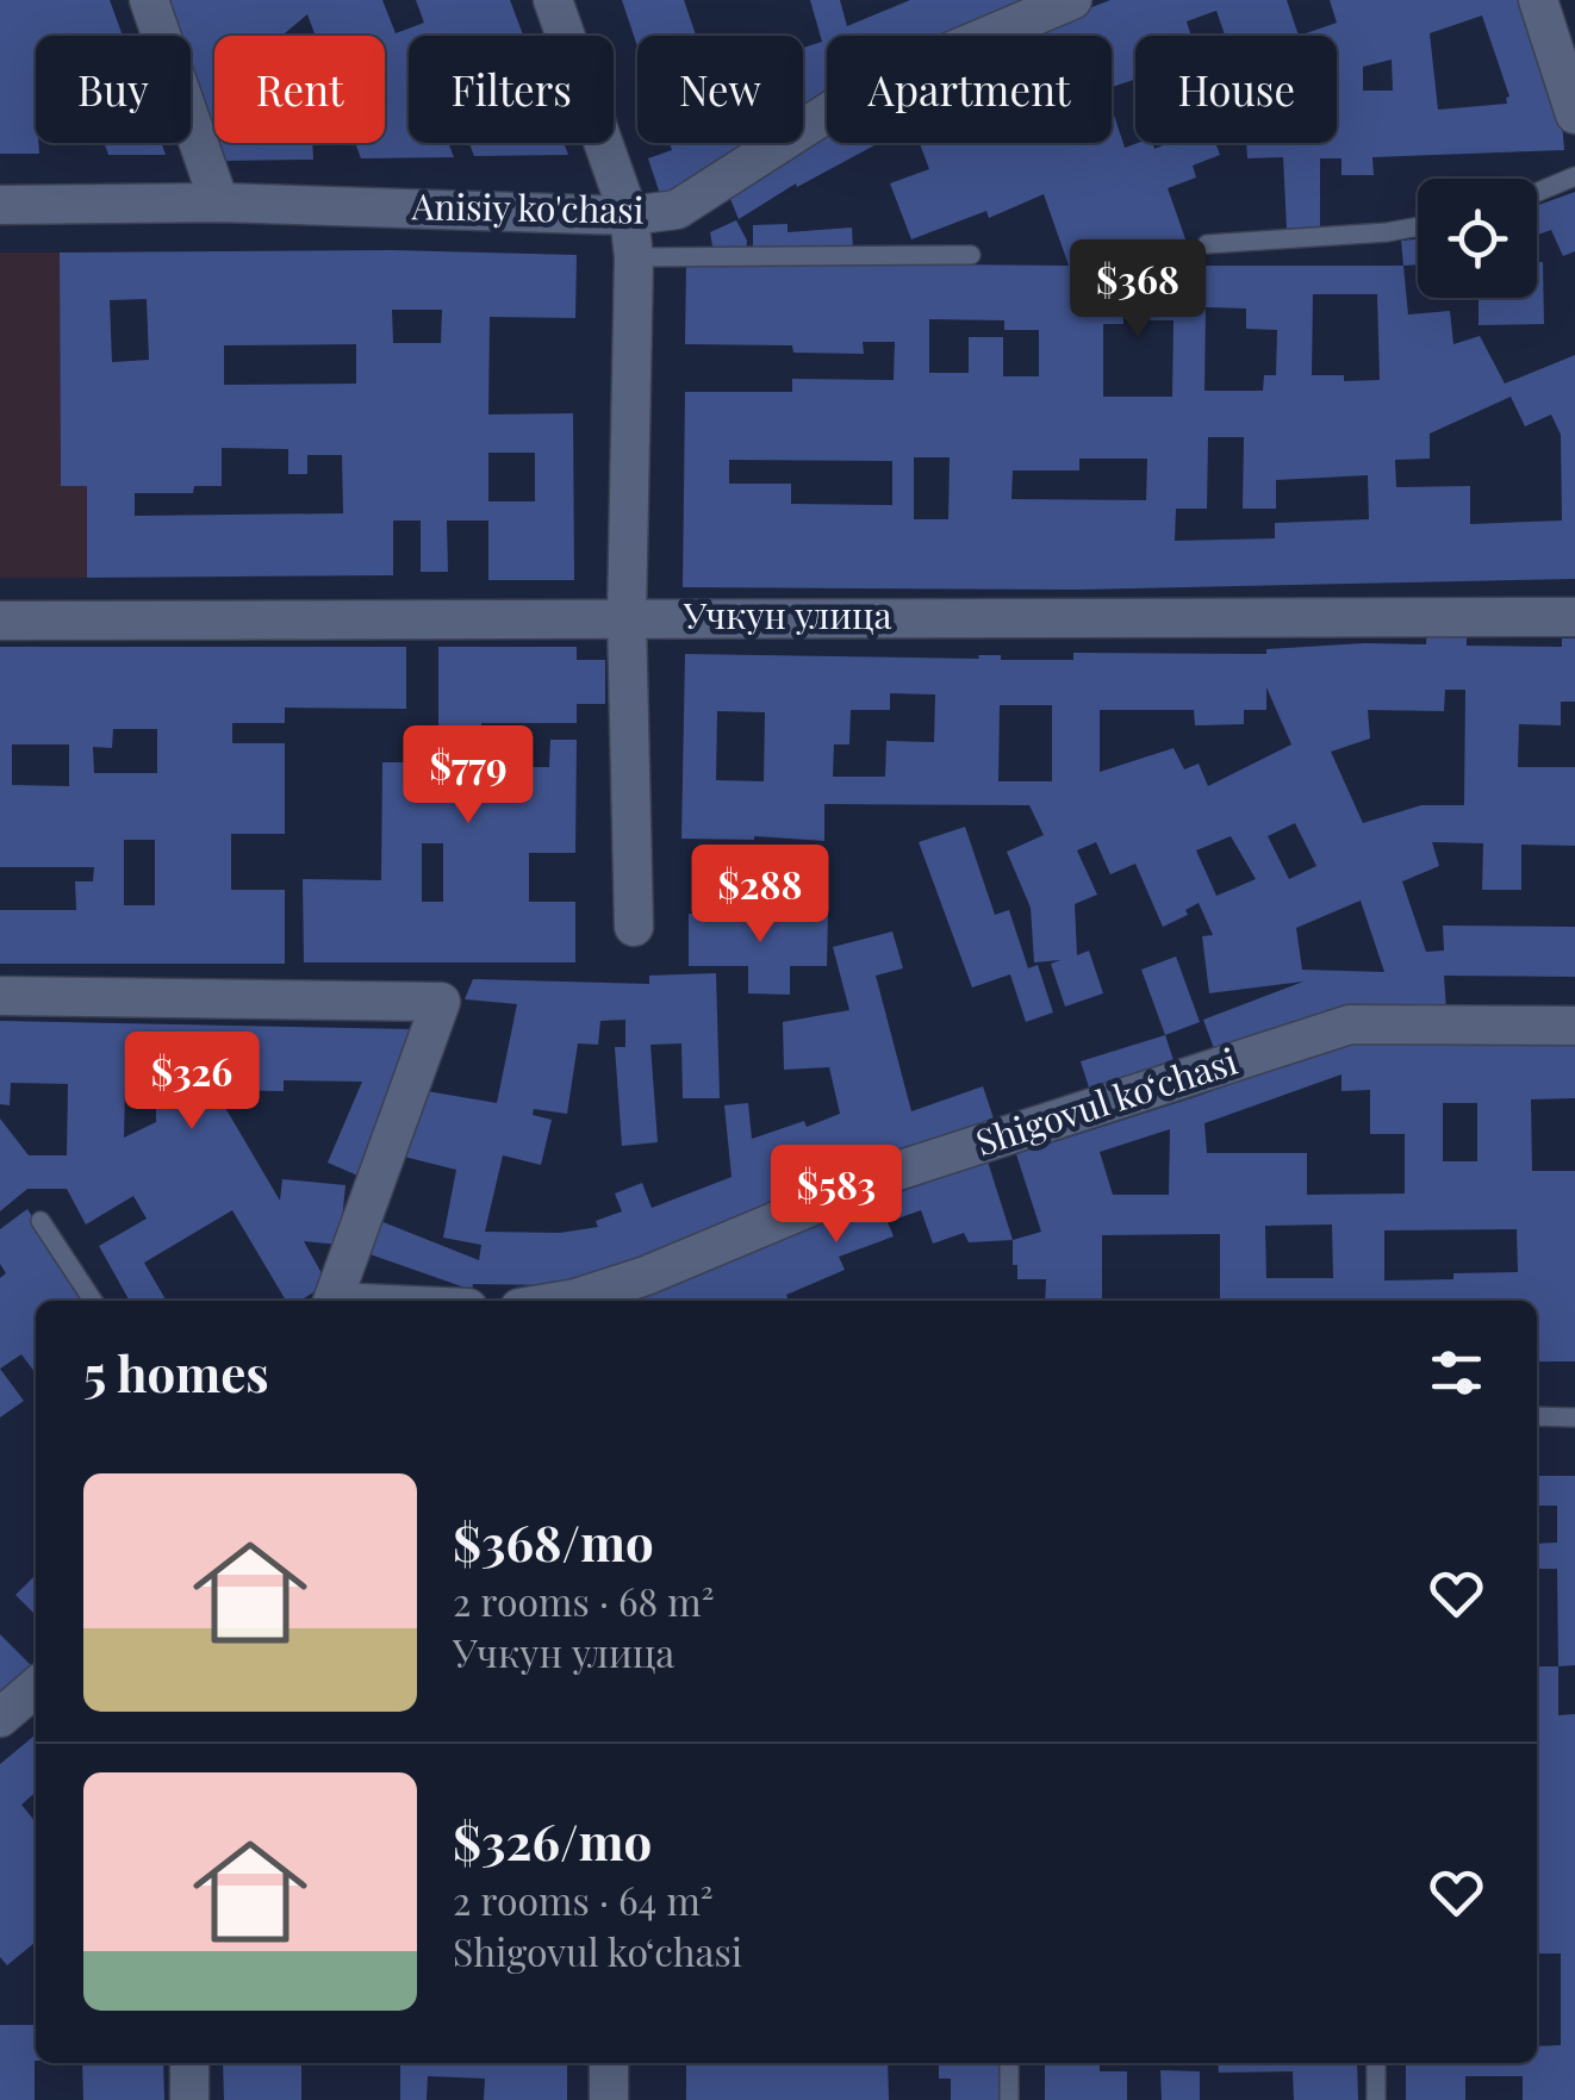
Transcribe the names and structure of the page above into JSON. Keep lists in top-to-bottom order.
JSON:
{
  "streets": {
    "street": ["Anisiy ko'chasi", "Учкун улица", "Shigovul koʻchasi"]
  },
  "page": {
    "chip": [
      "Buy",
      "Rent",
      "Filters",
      "New",
      "Apartment",
      "House"
    ],
    "price": [
      "$368",
      "$779",
      "$288",
      "$326",
      "$583"
    ],
    "heading": "5 homes",
    "list": [
      {
        "name": "$368/mo",
        "note": "2 rooms · 68 m² · Учкун улица"
      },
      {
        "name": "$326/mo",
        "note": "2 rooms · 64 m² · Shigovul koʻchasi"
      }
    ]
  }
}
